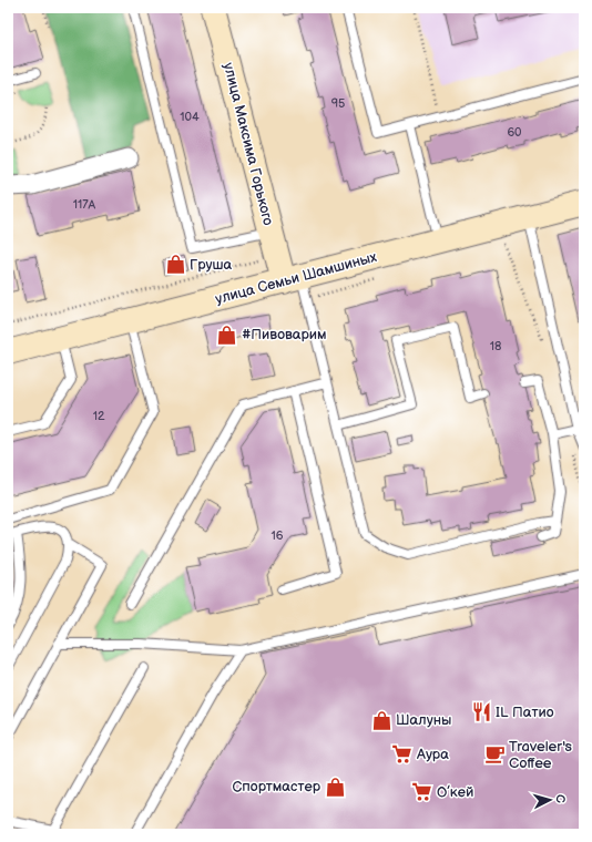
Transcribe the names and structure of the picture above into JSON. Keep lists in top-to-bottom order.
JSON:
{
  "streets": {
    "street": ["улица Максима Горького", "улица Семьи Шамшиных"]
  },
  "crossings": [
    ["улица Максима Горького", "улица Семьи Шамшиных"]
  ],
  "places": {
    "shop": [
      "Груша",
      "#Пивоварим",
      "Шалуны",
      "Спортмастер"
    ],
    "restaurant": ["IL Патио"],
    "supermarket": ["Аура", "О’кей"],
    "cafe": ["Traveler's Coffee"]
  },
  "house_numbers": [
    "95",
    "104",
    "60",
    "117А",
    "18",
    "12",
    "16"
  ],
  "north": "right"
}
